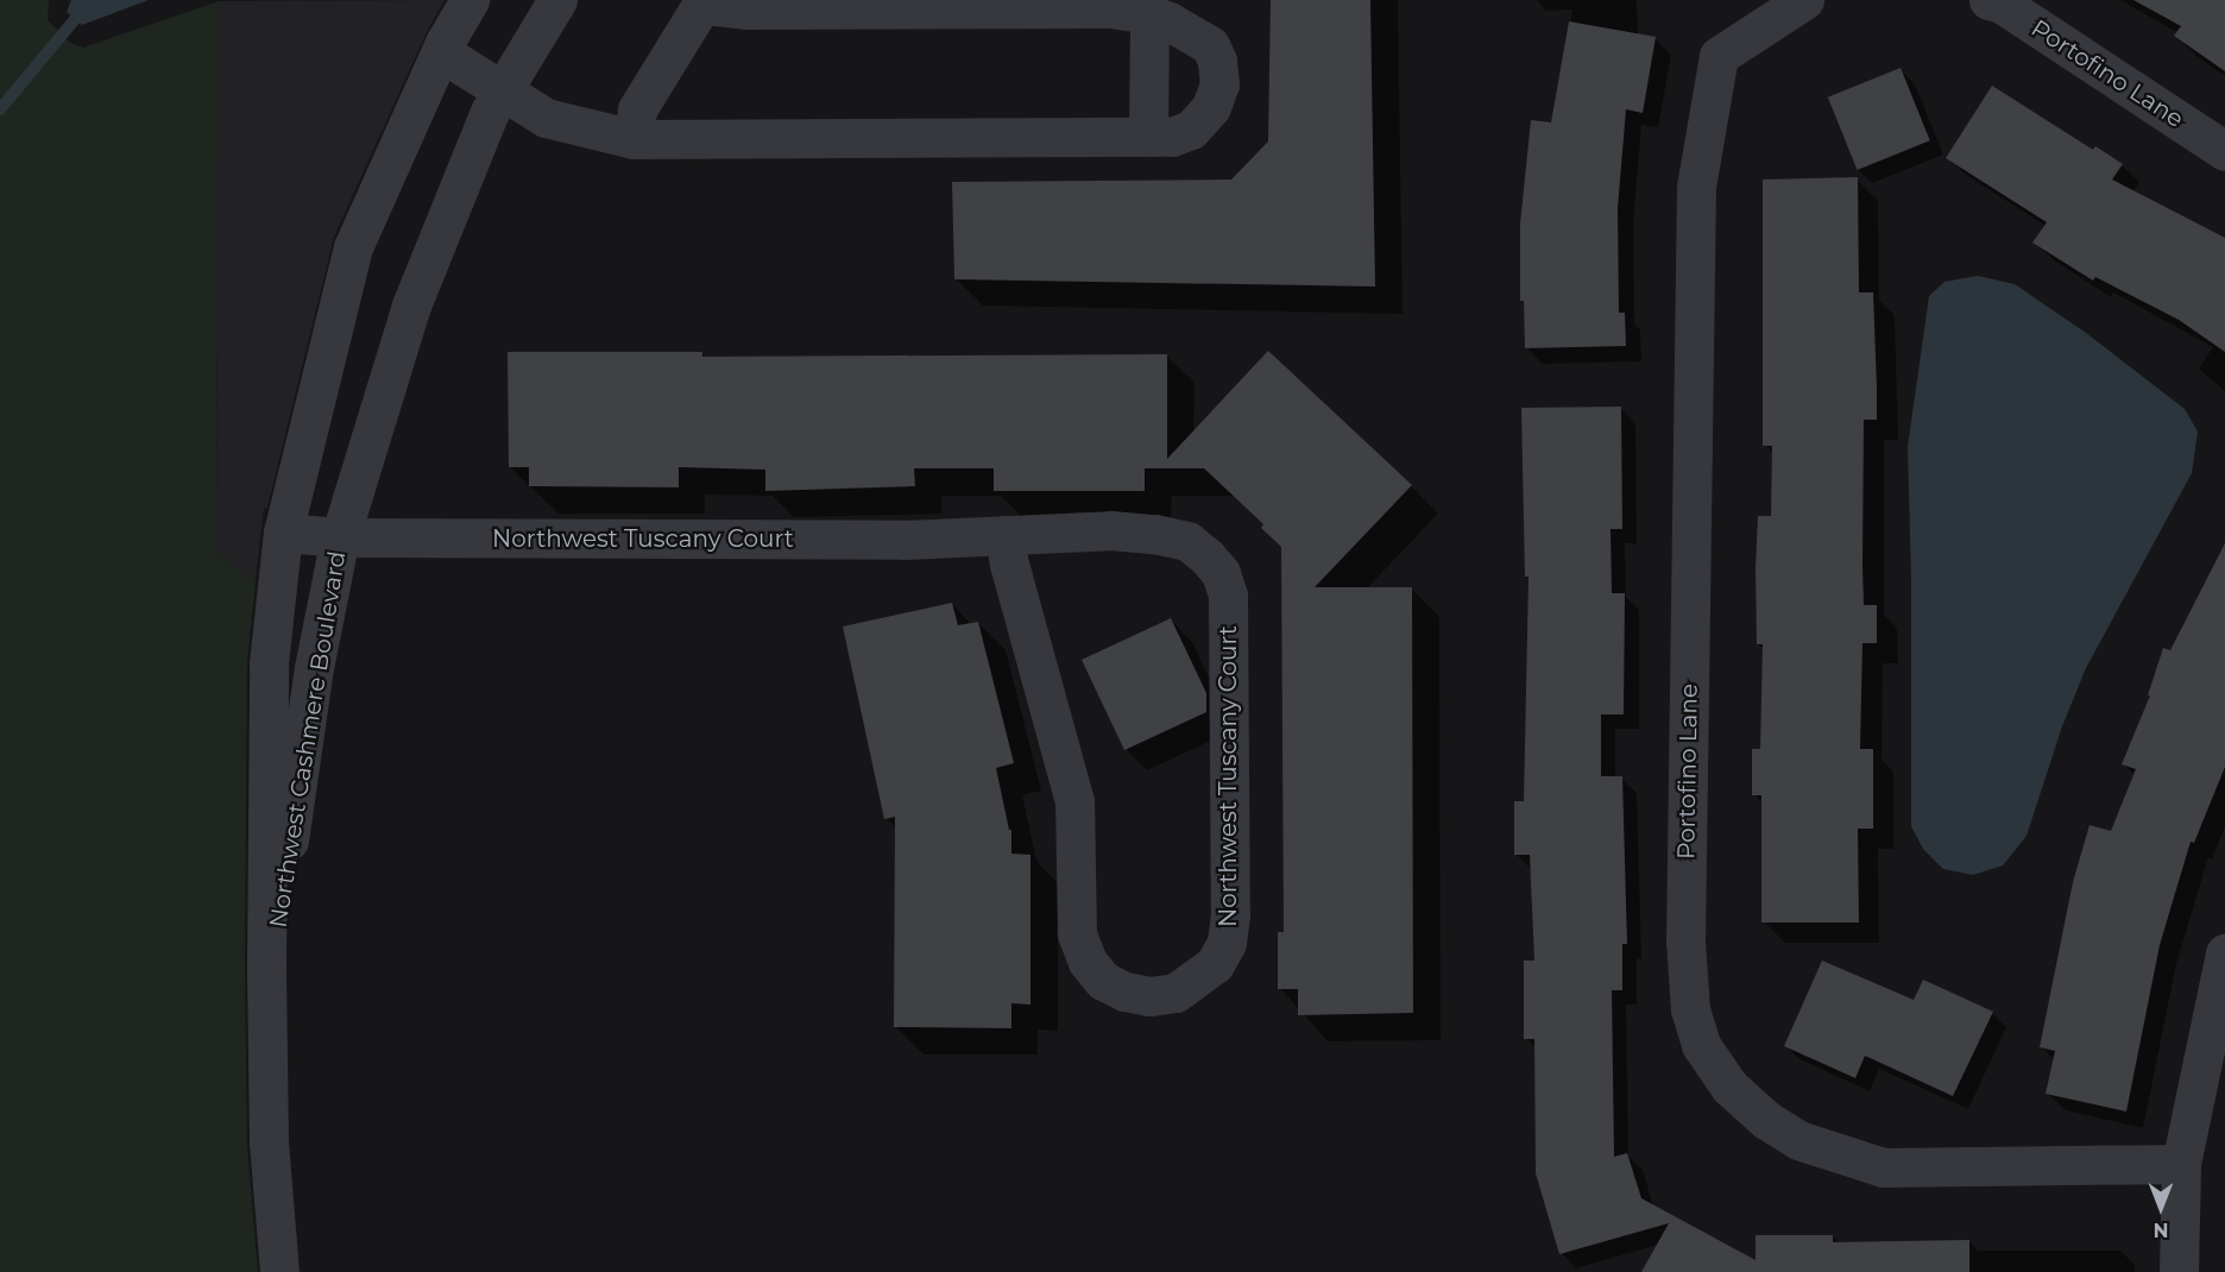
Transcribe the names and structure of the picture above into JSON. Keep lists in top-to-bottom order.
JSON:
{
  "streets": {
    "street": ["Portofino Lane", "Northwest Tuscany Court", "Northwest Cashmere Boulevard"]
  },
  "crossings": [
    ["Northwest Tuscany Court", "Northwest Cashmere Boulevard"]
  ],
  "north": "bottom"
}
